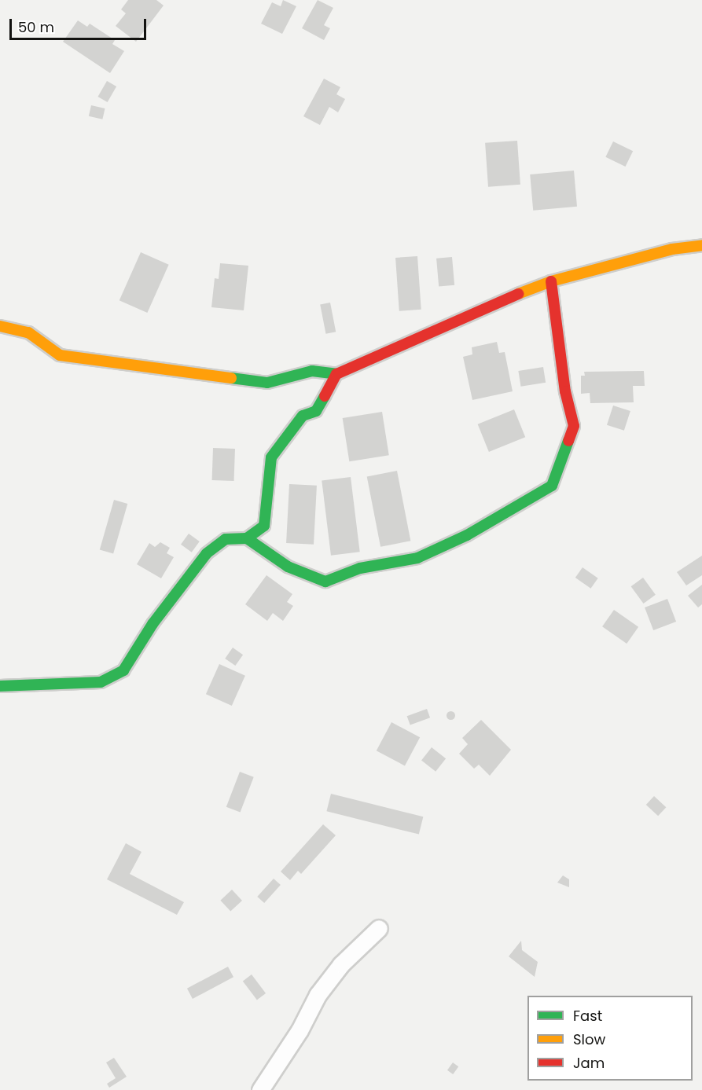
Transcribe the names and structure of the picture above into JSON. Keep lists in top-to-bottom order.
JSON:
{
  "legend": ["Fast", "Slow", "Jam"],
  "scale_bar": "50 m"
}
